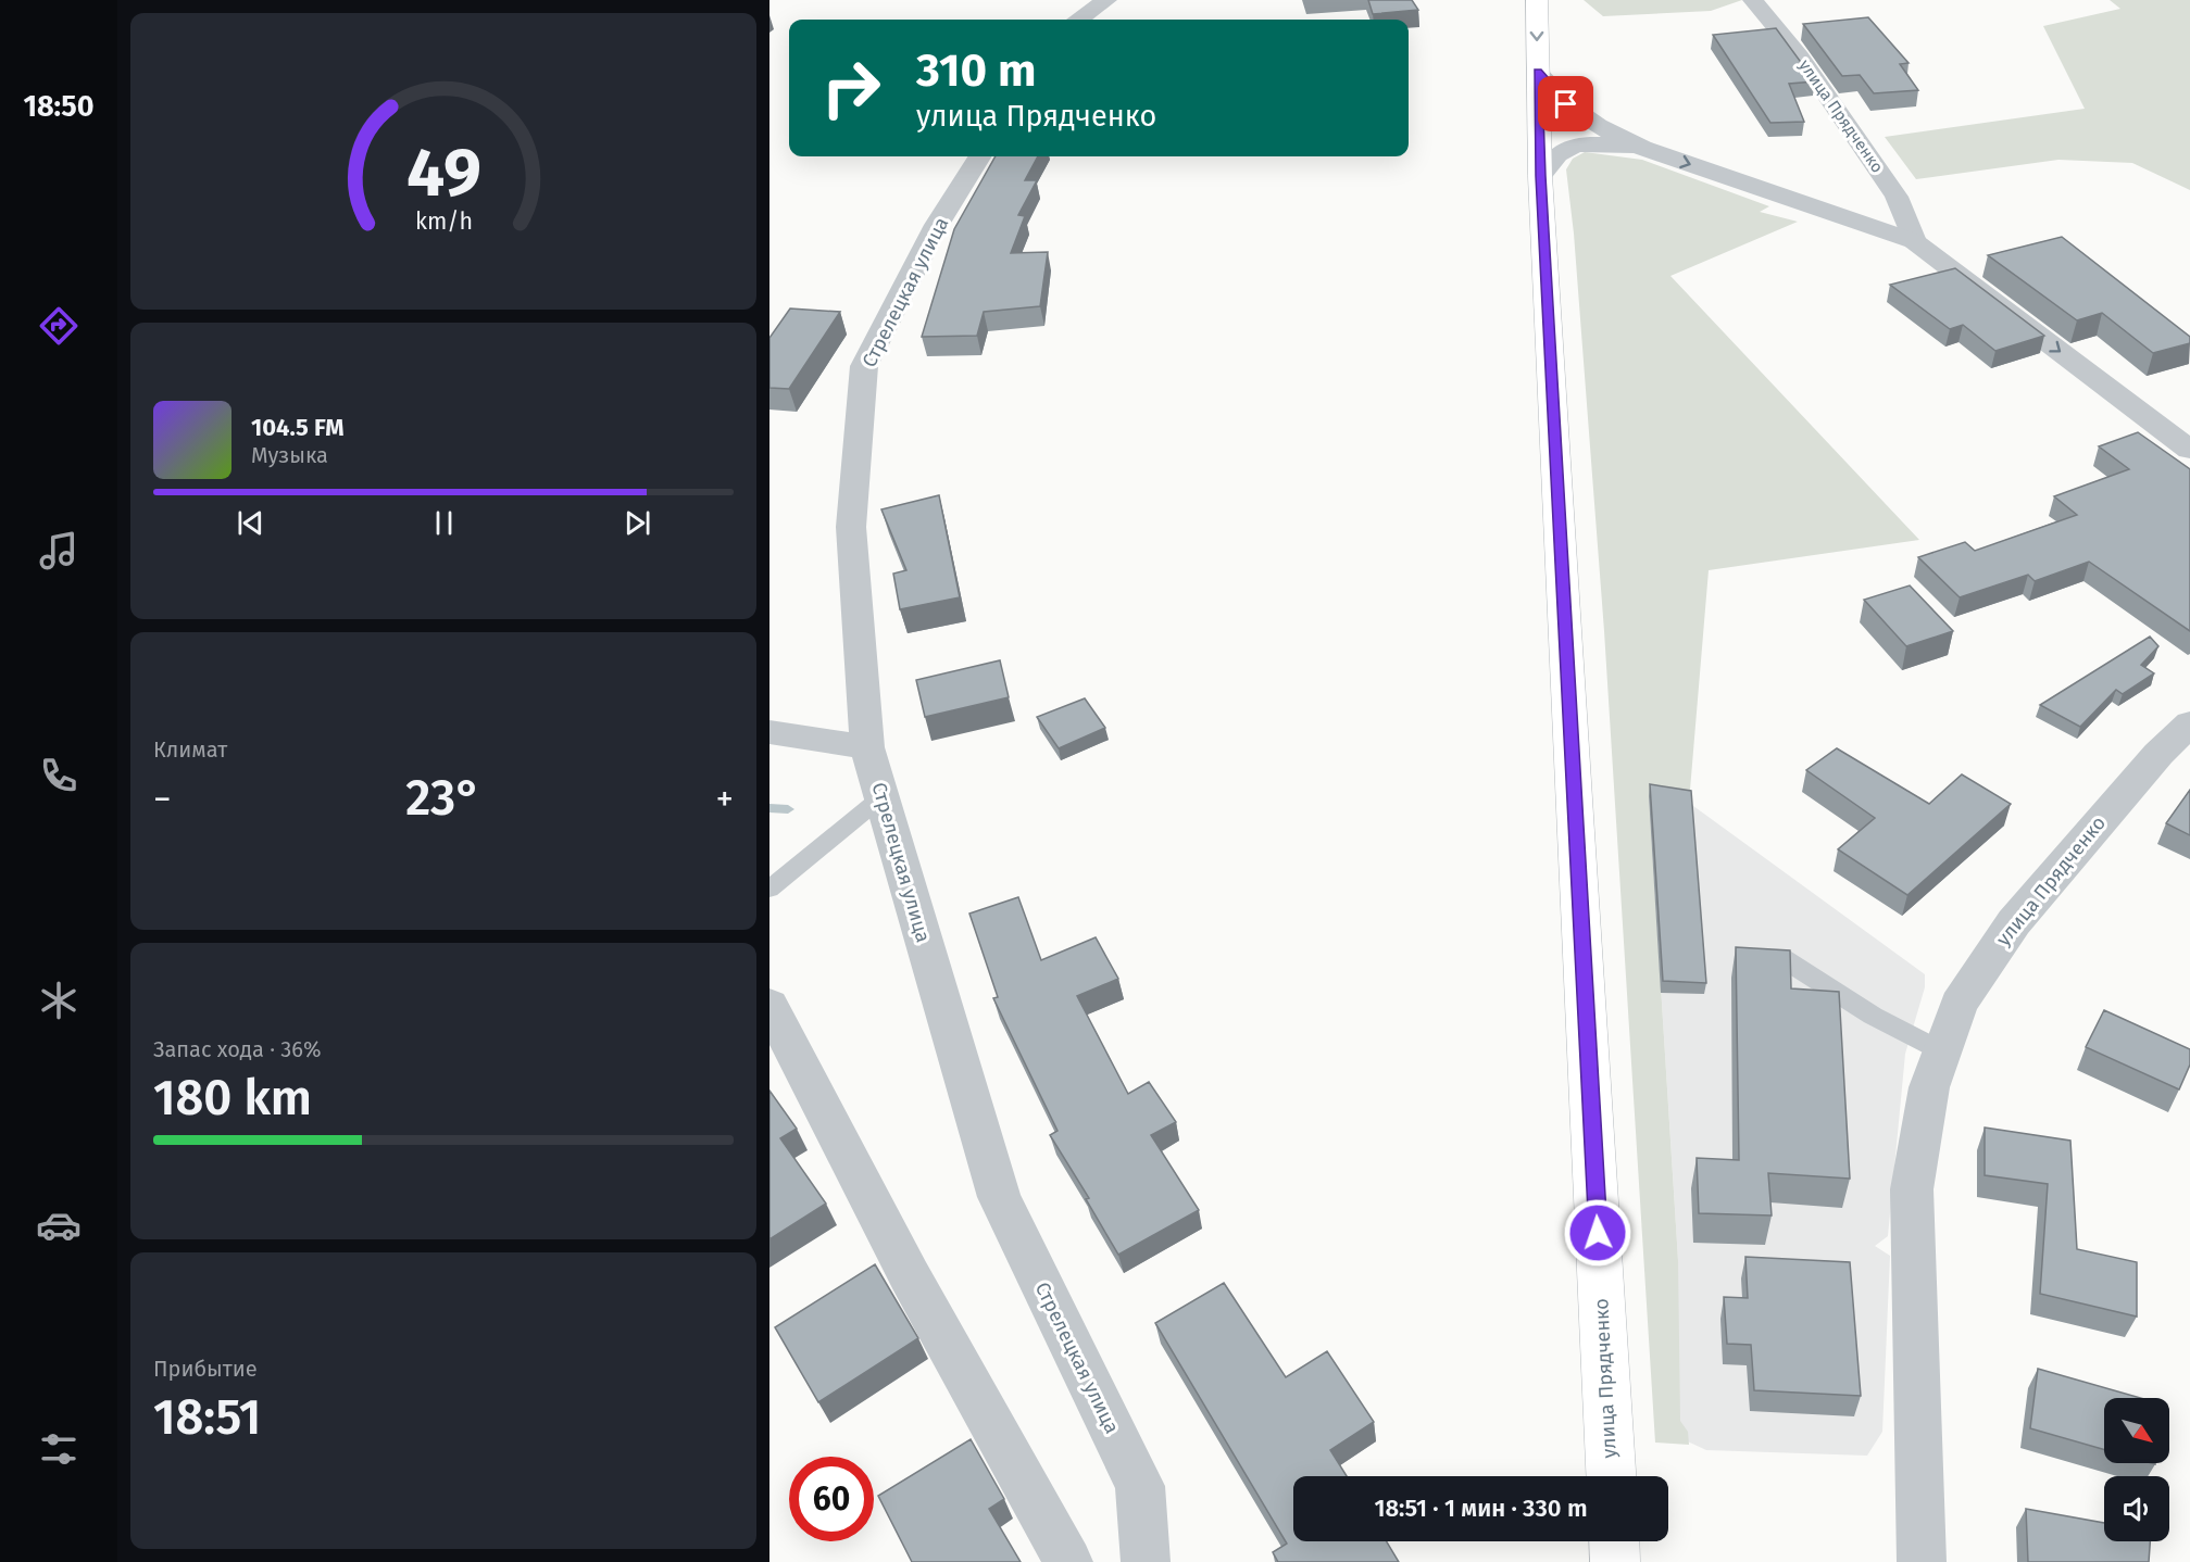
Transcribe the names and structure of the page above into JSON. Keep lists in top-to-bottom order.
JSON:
{
  "streets": {
    "main road": ["улица Прядченко"],
    "street": ["Стрелецкая улица"]
  },
  "north": "bottom right",
  "page": {
    "tabs": "18:50",
    "turn": ["310 m", "улица Прядченко"],
    "song": ["104.5 FM", "Музыка"],
    "tile": [
      "Климат",
      ["Запас хода · 36%", "180 km"],
      ["Прибытие", "18:51"]
    ],
    "heat": ["−", "23°", "+"],
    "limit": "60",
    "trip": "18:51 · 1 мин · 330 m",
    "gauge": ["49", "km/h"]
  }
}
